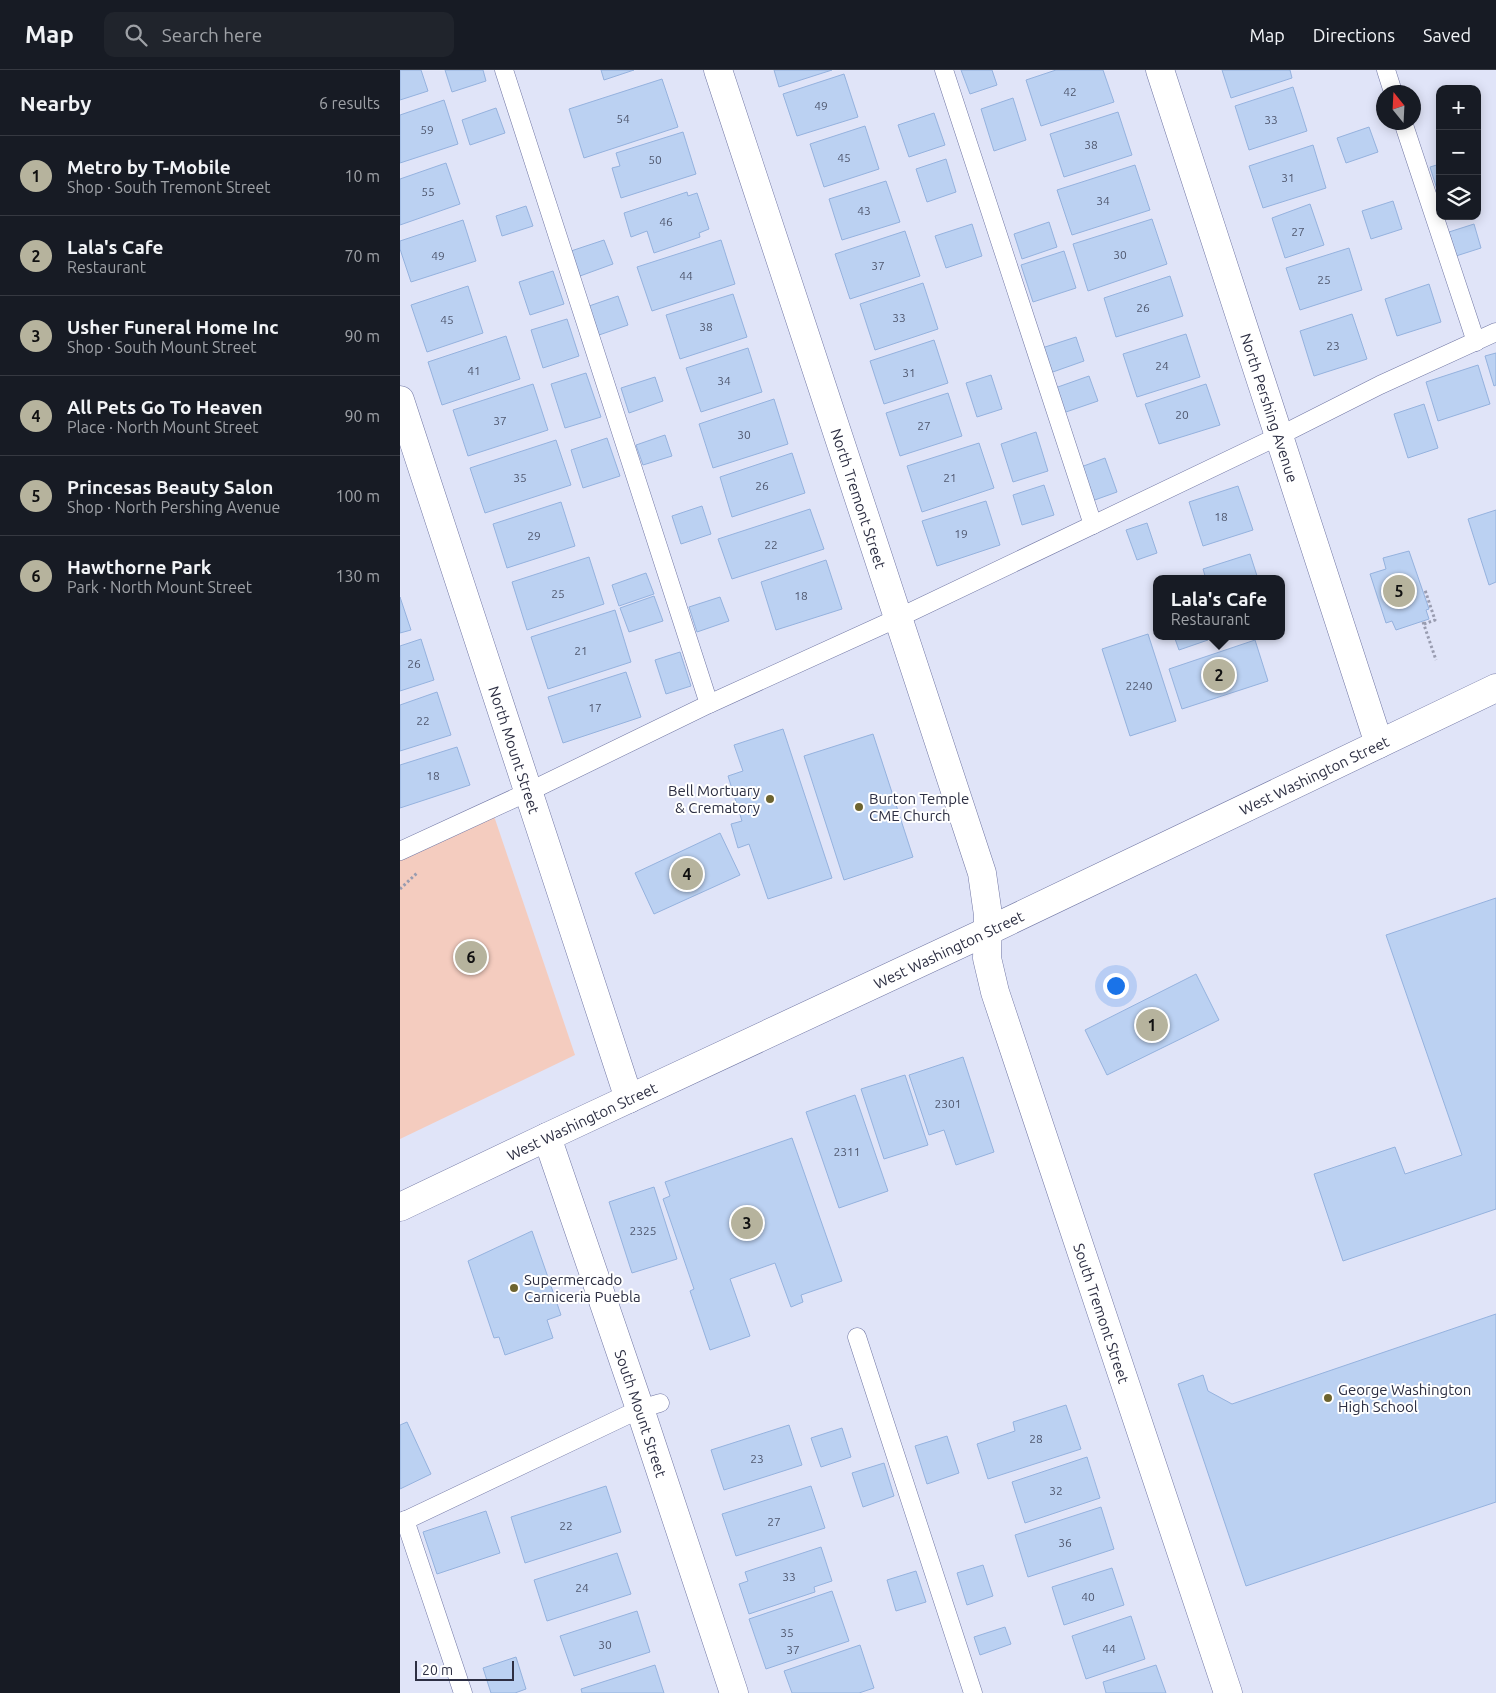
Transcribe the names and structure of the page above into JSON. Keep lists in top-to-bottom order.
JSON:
{
  "streets": {
    "street": [
      "North Pershing Avenue",
      "North Tremont Street",
      "North Mount Street",
      "West Washington Street",
      "South Tremont Street",
      "South Mount Street"
    ]
  },
  "crossings": [
    ["North Pershing Avenue", "West Washington Street"],
    ["North Tremont Street", "West Washington Street"],
    ["North Tremont Street", "South Tremont Street"],
    ["North Mount Street", "West Washington Street"],
    ["West Washington Street", "South Tremont Street"],
    ["West Washington Street", "South Mount Street"]
  ],
  "places": [
    "Bell Mortuary & Crematory",
    "Burton Temple CME Church",
    "Supermercado Carniceria Puebla",
    "George Washington High School"
  ],
  "house_numbers": [
    "42",
    "49",
    "54",
    "33",
    "59",
    "38",
    "45",
    "50",
    "31",
    "55",
    "34",
    "43",
    "46",
    "27",
    "30",
    "49",
    "37",
    "44",
    "25",
    "26",
    "33",
    "45",
    "38",
    "23",
    "24",
    "41",
    "31",
    "34",
    "20",
    "37",
    "27",
    "30",
    "35",
    "21",
    "26",
    "18",
    "19",
    "29",
    "22",
    "25",
    "18",
    "21",
    "26",
    "2240",
    "17",
    "22",
    "18",
    "2301",
    "2311",
    "2325",
    "28",
    "23",
    "32",
    "27",
    "22",
    "36",
    "33",
    "24",
    "40",
    "35",
    "30",
    "44",
    "37"
  ],
  "scale_bar": "20 m",
  "north": "top",
  "page": {
    "header": "Map",
    "search": "Search here",
    "nav": ["Map", "Directions", "Saved"],
    "heading": ["Nearby", "6 results"],
    "map_buttons": ["+", "−"],
    "list": [
      {
        "mark": "1",
        "name": "Metro by T-Mobile",
        "note": "Shop · South Tremont Street",
        "value": "10 m"
      },
      {
        "mark": "2",
        "name": "Lala's Cafe",
        "note": "Restaurant",
        "value": "70 m"
      },
      {
        "mark": "3",
        "name": "Usher Funeral Home Inc",
        "note": "Shop · South Mount Street",
        "value": "90 m"
      },
      {
        "mark": "4",
        "name": "All Pets Go To Heaven",
        "note": "Place · North Mount Street",
        "value": "90 m"
      },
      {
        "mark": "5",
        "name": "Princesas Beauty Salon",
        "note": "Shop · North Pershing Avenue",
        "value": "100 m"
      },
      {
        "mark": "6",
        "name": "Hawthorne Park",
        "note": "Park · North Mount Street",
        "value": "130 m"
      }
    ],
    "pins": [
      "5",
      "2",
      "4",
      "6",
      "1",
      "3"
    ],
    "popup": ["Lala's Cafe", "Restaurant"],
    "scale": "20 m"
  }
}
